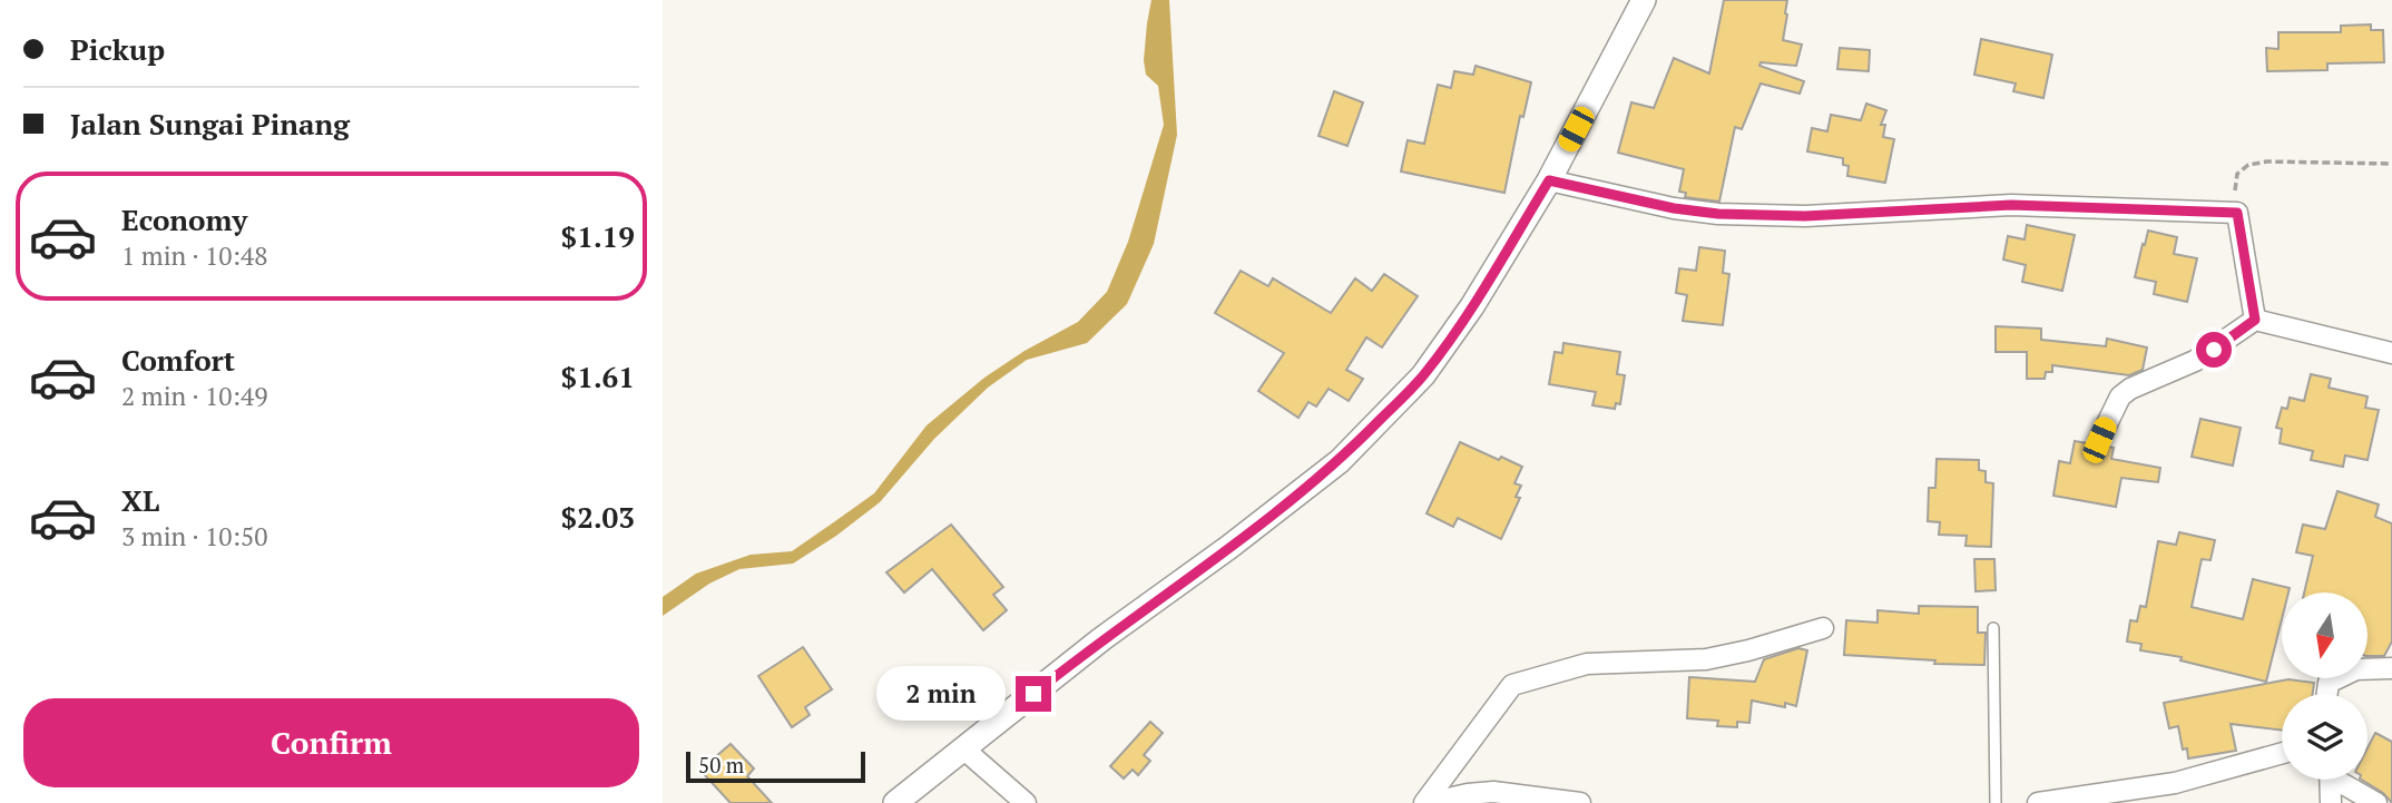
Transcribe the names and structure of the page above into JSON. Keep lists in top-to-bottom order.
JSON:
{
  "scale_bar": "50 m",
  "north": "bottom",
  "page": {
    "banner": ["Pickup", "Jalan Sungai Pinang"],
    "list": [
      {
        "name": "Economy",
        "note": "1 min · 10:48",
        "value": "$1.19"
      },
      {
        "name": "Comfort",
        "note": "2 min · 10:49",
        "value": "$1.61"
      },
      {
        "name": "XL",
        "note": "3 min · 10:50",
        "value": "$2.03"
      }
    ],
    "bubble": "2 min",
    "buttons": "Confirm",
    "scale": "50 m"
  }
}
